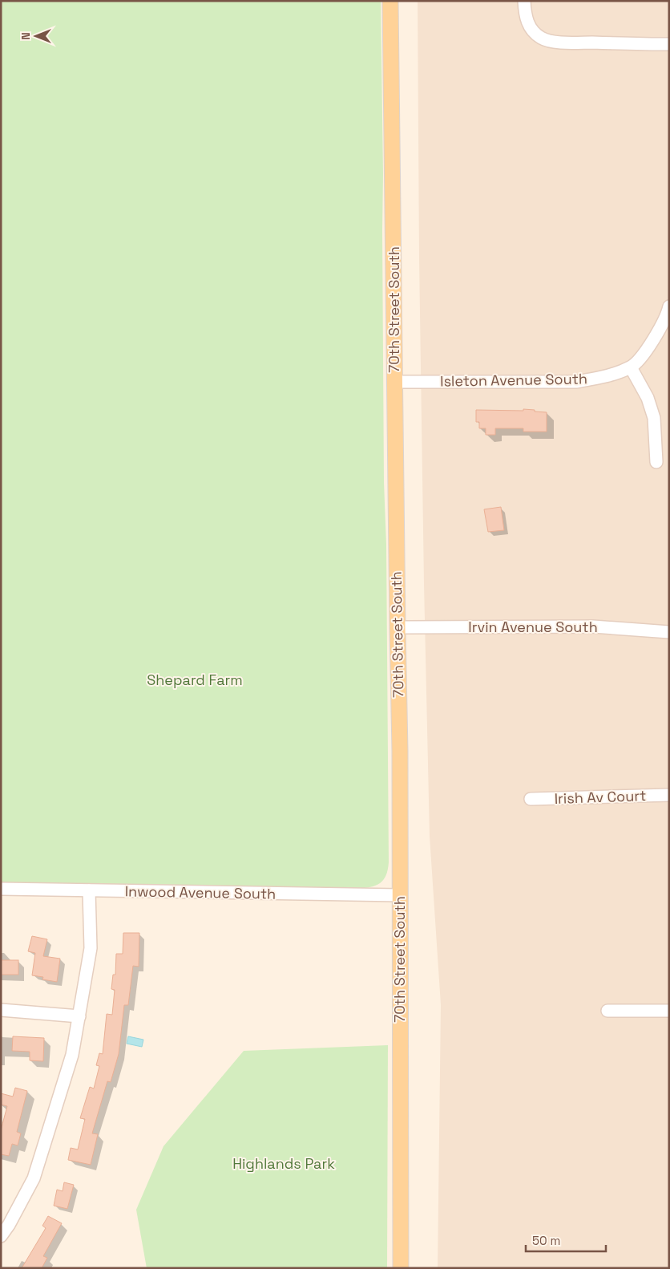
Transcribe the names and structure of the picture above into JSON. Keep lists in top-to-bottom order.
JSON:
{
  "streets": {
    "main road": ["70th Street South"],
    "street": [
      "Isleton Avenue South",
      "Irvin Avenue South",
      "Irish Av Court",
      "Inwood Avenue South"
    ]
  },
  "crossings": [
    ["70th Street South", "Isleton Avenue South"],
    ["70th Street South", "Irvin Avenue South"],
    ["70th Street South", "Inwood Avenue South"]
  ],
  "parks": ["Shepard Farm", "Highlands Park"],
  "scale_bar": "50 m",
  "north": "left"
}
